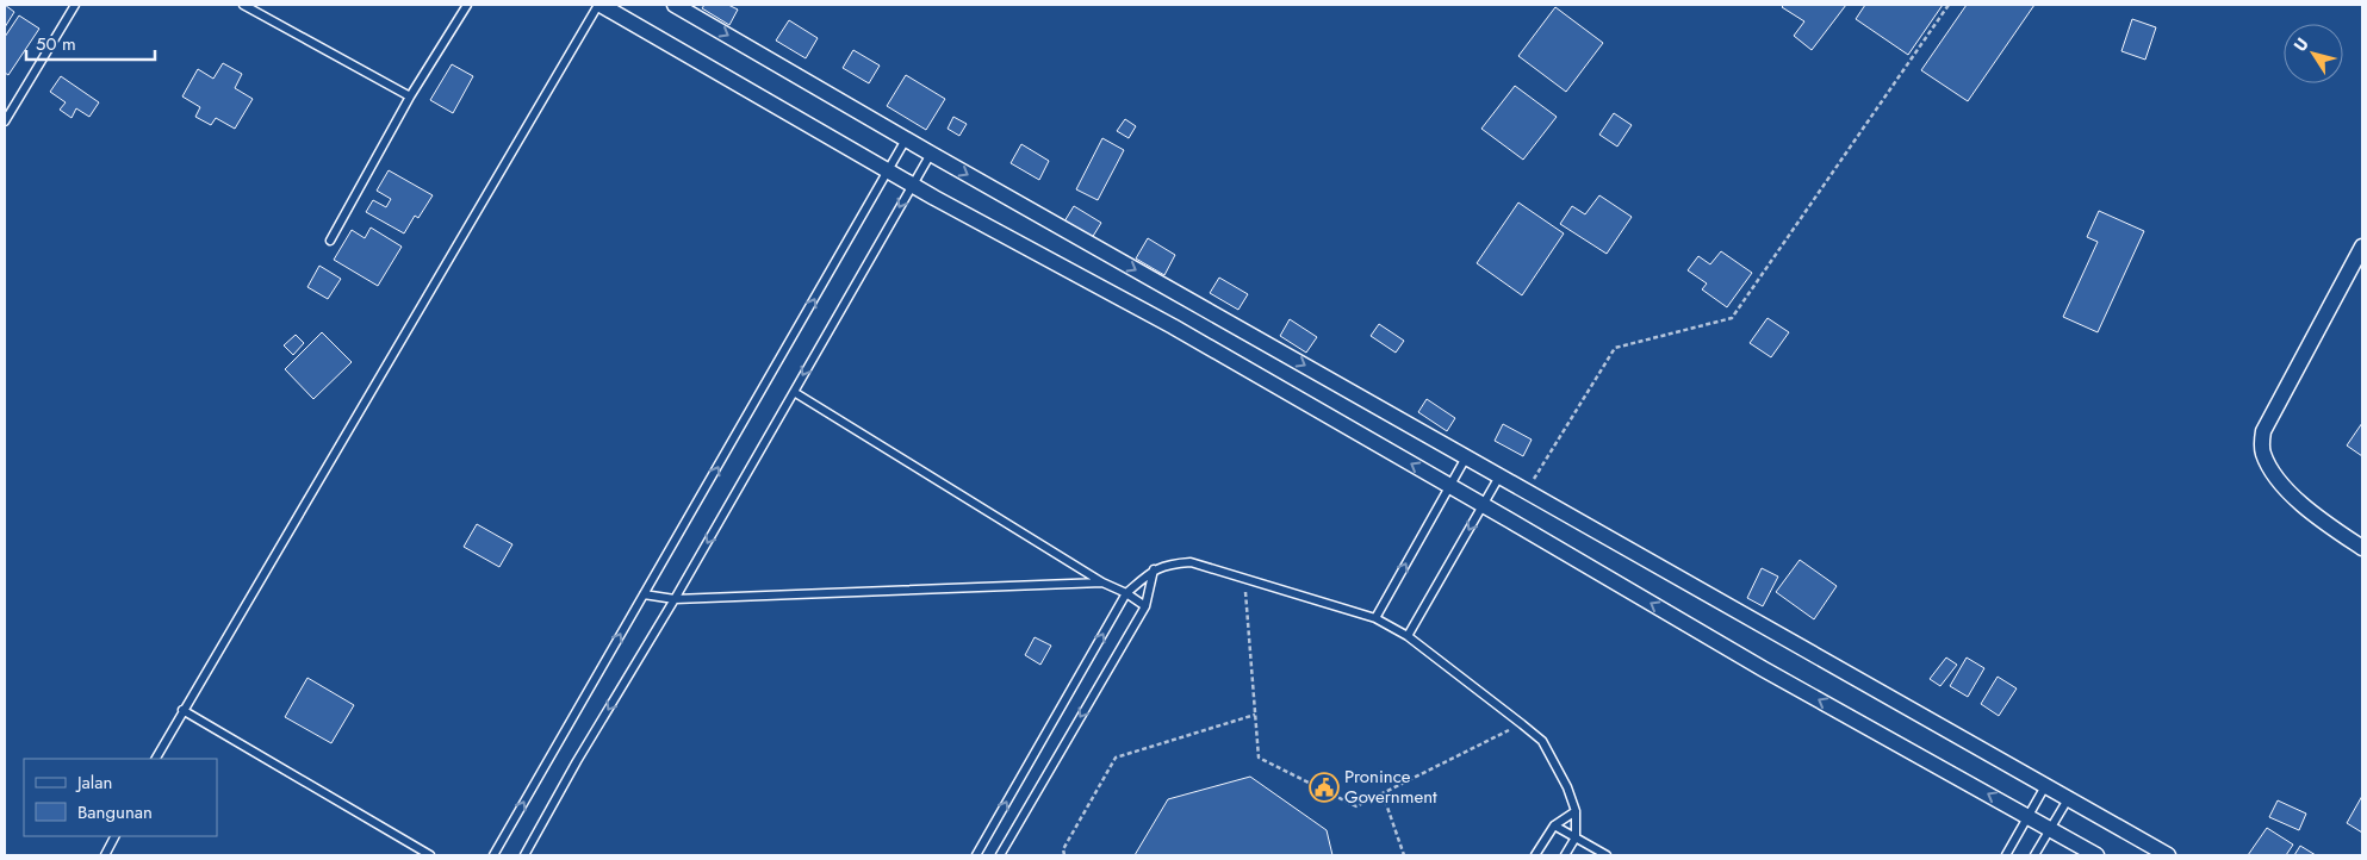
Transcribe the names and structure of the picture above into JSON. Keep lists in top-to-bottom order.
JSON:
{
  "places": {
    "public building": ["Pronince Government"]
  },
  "legend": ["Jalan", "Bangunan"],
  "scale_bar": "50 m",
  "north": "top left"
}
